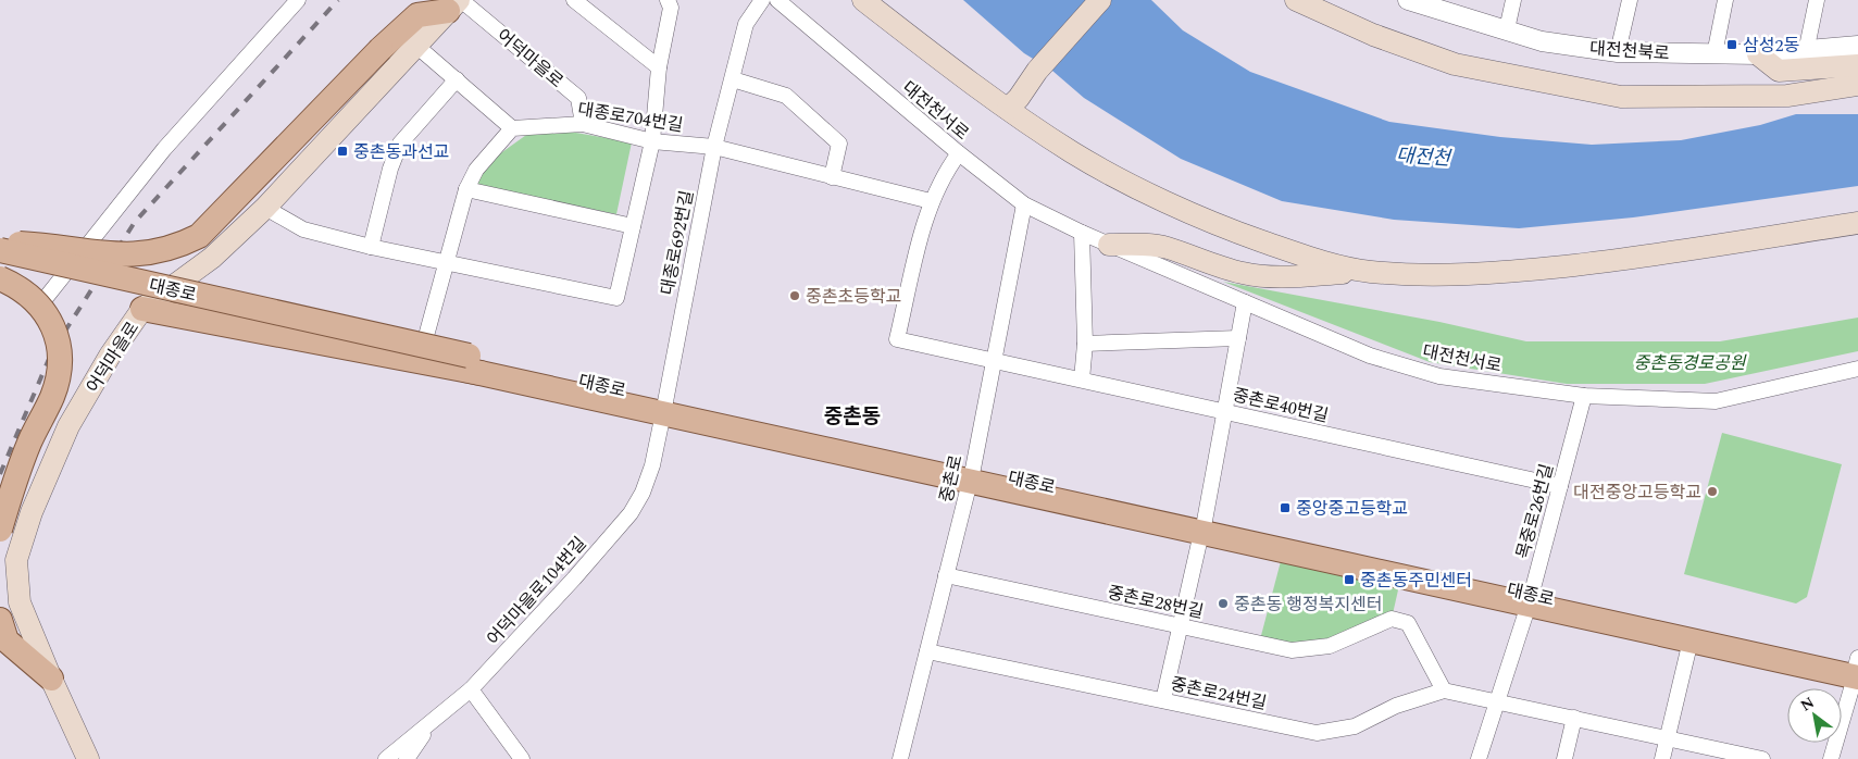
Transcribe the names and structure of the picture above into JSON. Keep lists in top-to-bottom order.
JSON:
{
  "streets": {
    "main road": ["어덕마을로", "대종로"],
    "street": [
      "대전천북로",
      "대전천서로",
      "대종로704번길",
      "대종로692번길",
      "중촌로40번길",
      "중촌로",
      "목중로26번길",
      "어덕마을로104번길",
      "중촌로28번길",
      "중촌로24번길"
    ]
  },
  "crossings": [
    ["어덕마을로", "대종로704번길"],
    ["대전천서로", "중촌로"],
    ["대전천서로", "목중로26번길"],
    ["대종로704번길", "대종로692번길"],
    ["대종로704번길", "중촌로40번길"],
    ["대종로692번길", "대종로"],
    ["대종로692번길", "어덕마을로104번길"],
    ["대종로", "중촌로"],
    ["대종로", "목중로26번길"],
    ["대종로", "어덕마을로104번길"],
    ["중촌로40번길", "중촌로"],
    ["중촌로40번길", "목중로26번길"],
    ["중촌로", "중촌로28번길"],
    ["중촌로", "중촌로24번길"],
    ["목중로26번길", "중촌로24번길"],
    ["중촌로28번길", "중촌로24번길"]
  ],
  "districts": ["중촌동"],
  "water": ["대전천"],
  "parks": ["중촌동경로공원"],
  "places": {
    "transit": [
      "삼성2동",
      "중촌동과선교",
      "중앙중고등학교",
      "중촌동주민센터"
    ],
    "other": ["중촌초등학교", "대전중앙고등학교", "중촌동 행정복지센터"]
  },
  "north": "top left"
}
